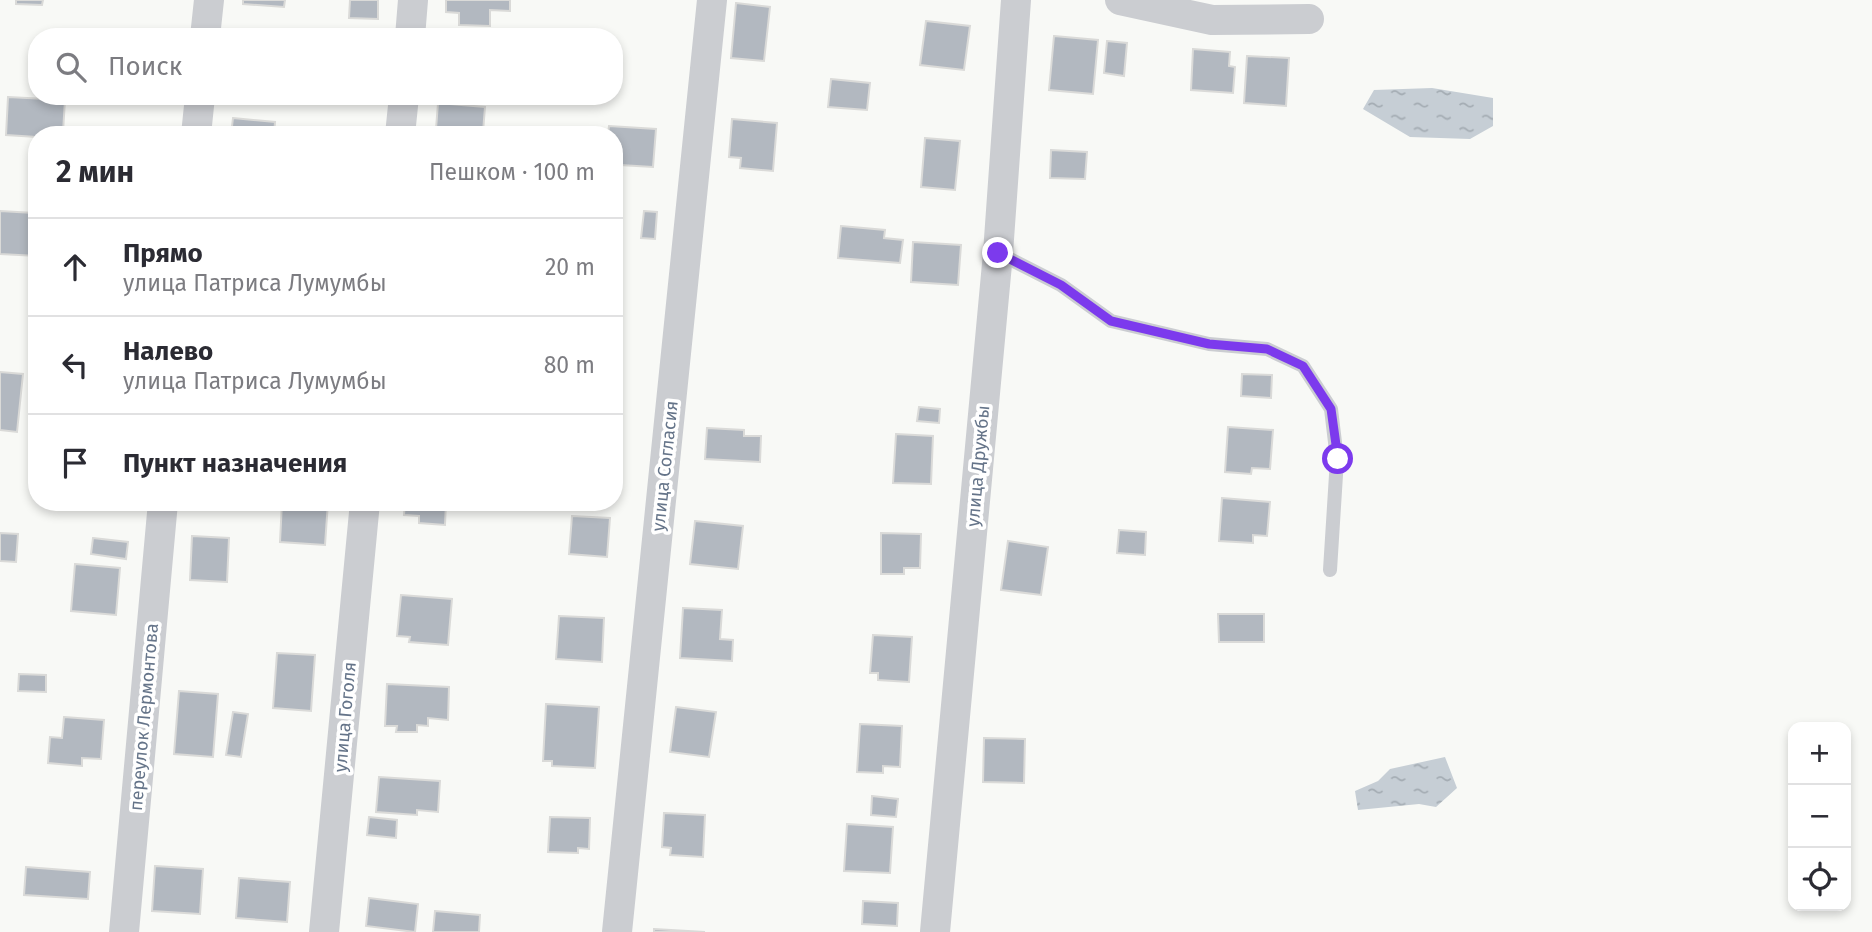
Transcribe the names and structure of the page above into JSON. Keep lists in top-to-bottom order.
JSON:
{
  "streets": {
    "street": [
      "улица Согласия",
      "улица Дружбы",
      "переулок Лермонтова",
      "улица Гоголя"
    ]
  },
  "page": {
    "search": "Поиск",
    "heading": ["2 мин", "Пешком · 100 m"],
    "list": [
      ["Прямо", "улица Патриса Лумумбы", "20 m"],
      ["Налево", "улица Патриса Лумумбы", "80 m"],
      "Пункт назначения"
    ],
    "map_buttons": ["+", "−"]
  }
}
